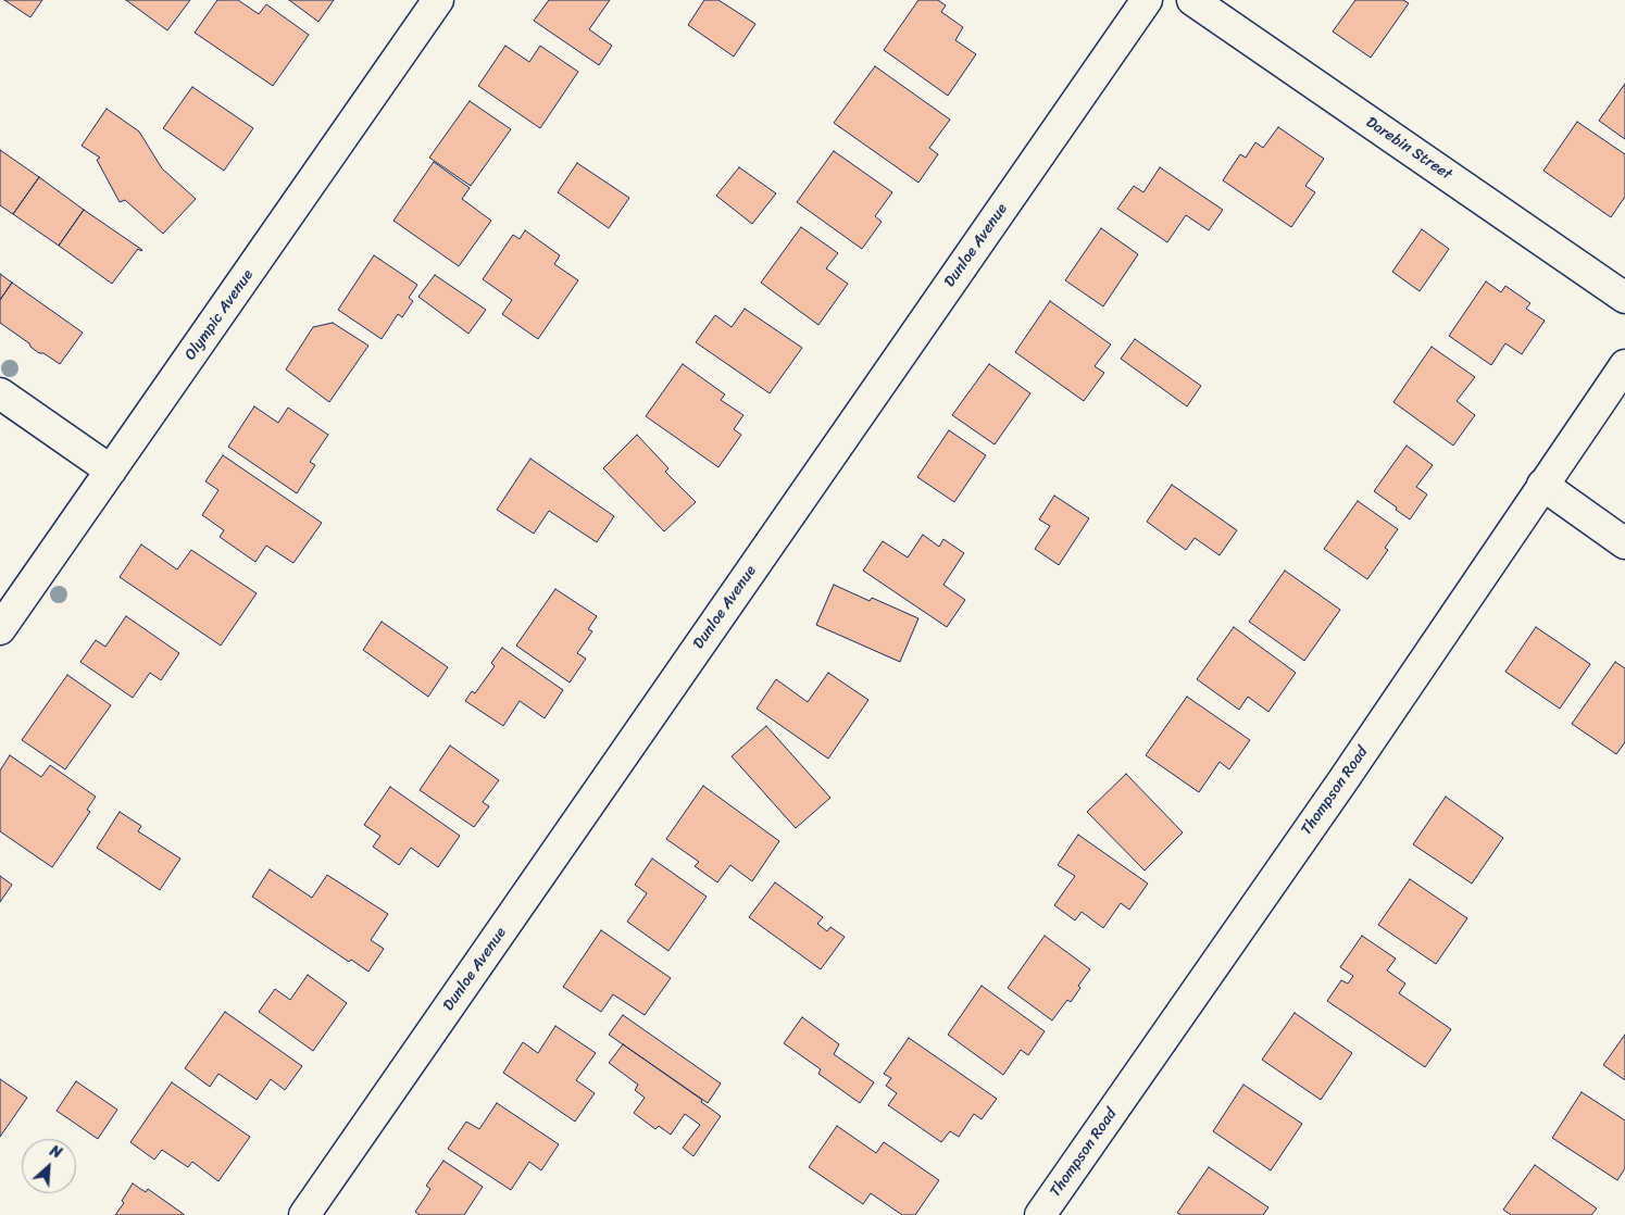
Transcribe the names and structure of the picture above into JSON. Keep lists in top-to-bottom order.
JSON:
{
  "streets": {
    "street": [
      "Darebin Street",
      "Dunloe Avenue",
      "Olympic Avenue",
      "Thompson Road"
    ]
  },
  "north": "top right"
}
